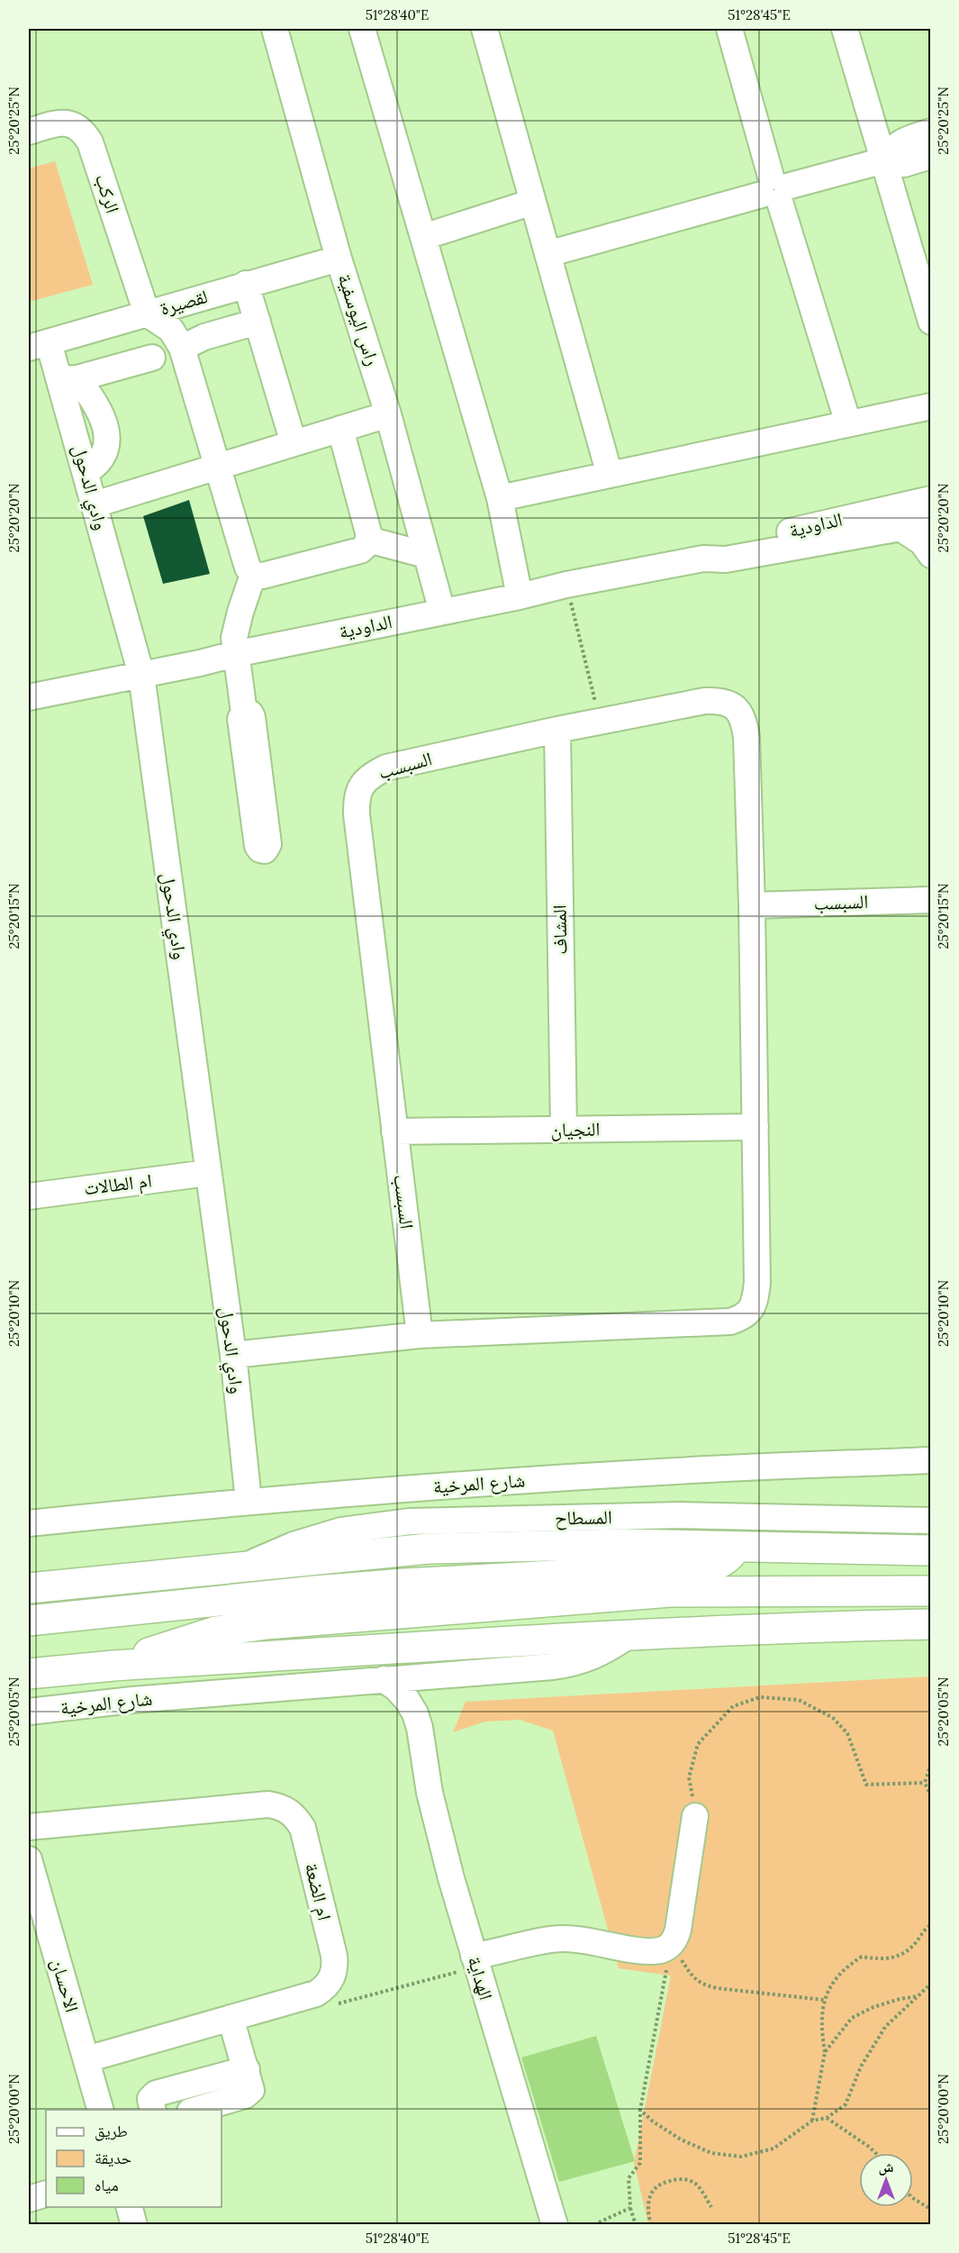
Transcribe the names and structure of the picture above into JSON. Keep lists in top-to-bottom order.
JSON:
{
  "streets": {
    "highway": ["شارع المرخية"],
    "street": [
      "الركب",
      "لقصيرة",
      "راس اليوسفية",
      "وادي الدحول",
      "الداودية",
      "السبسب",
      "المشاف",
      "النجيان",
      "ام الطالات",
      "المسطاح",
      "ام الضعة",
      "الهداية",
      "الاحسان"
    ]
  },
  "crossings": [
    ["الركب", "لقصيرة"],
    ["لقصيرة", "راس اليوسفية"],
    ["لقصيرة", "وادي الدحول"],
    ["راس اليوسفية", "الداودية"],
    ["وادي الدحول", "الداودية"],
    ["وادي الدحول", "السبسب"],
    ["وادي الدحول", "ام الطالات"],
    ["وادي الدحول", "شارع المرخية"],
    ["السبسب", "المشاف"],
    ["السبسب", "النجيان"],
    ["المشاف", "النجيان"],
    ["شارع المرخية", "الهداية"]
  ],
  "legend": ["طريق", "حديقة", "مياه"],
  "north": "top",
  "coordinates": [
    "51°28'40\"E",
    "51°28'45\"E",
    "25°20'25\"N",
    "25°20'20\"N",
    "25°20'15\"N",
    "25°20'10\"N",
    "25°20'05\"N",
    "25°20'00\"N"
  ]
}
